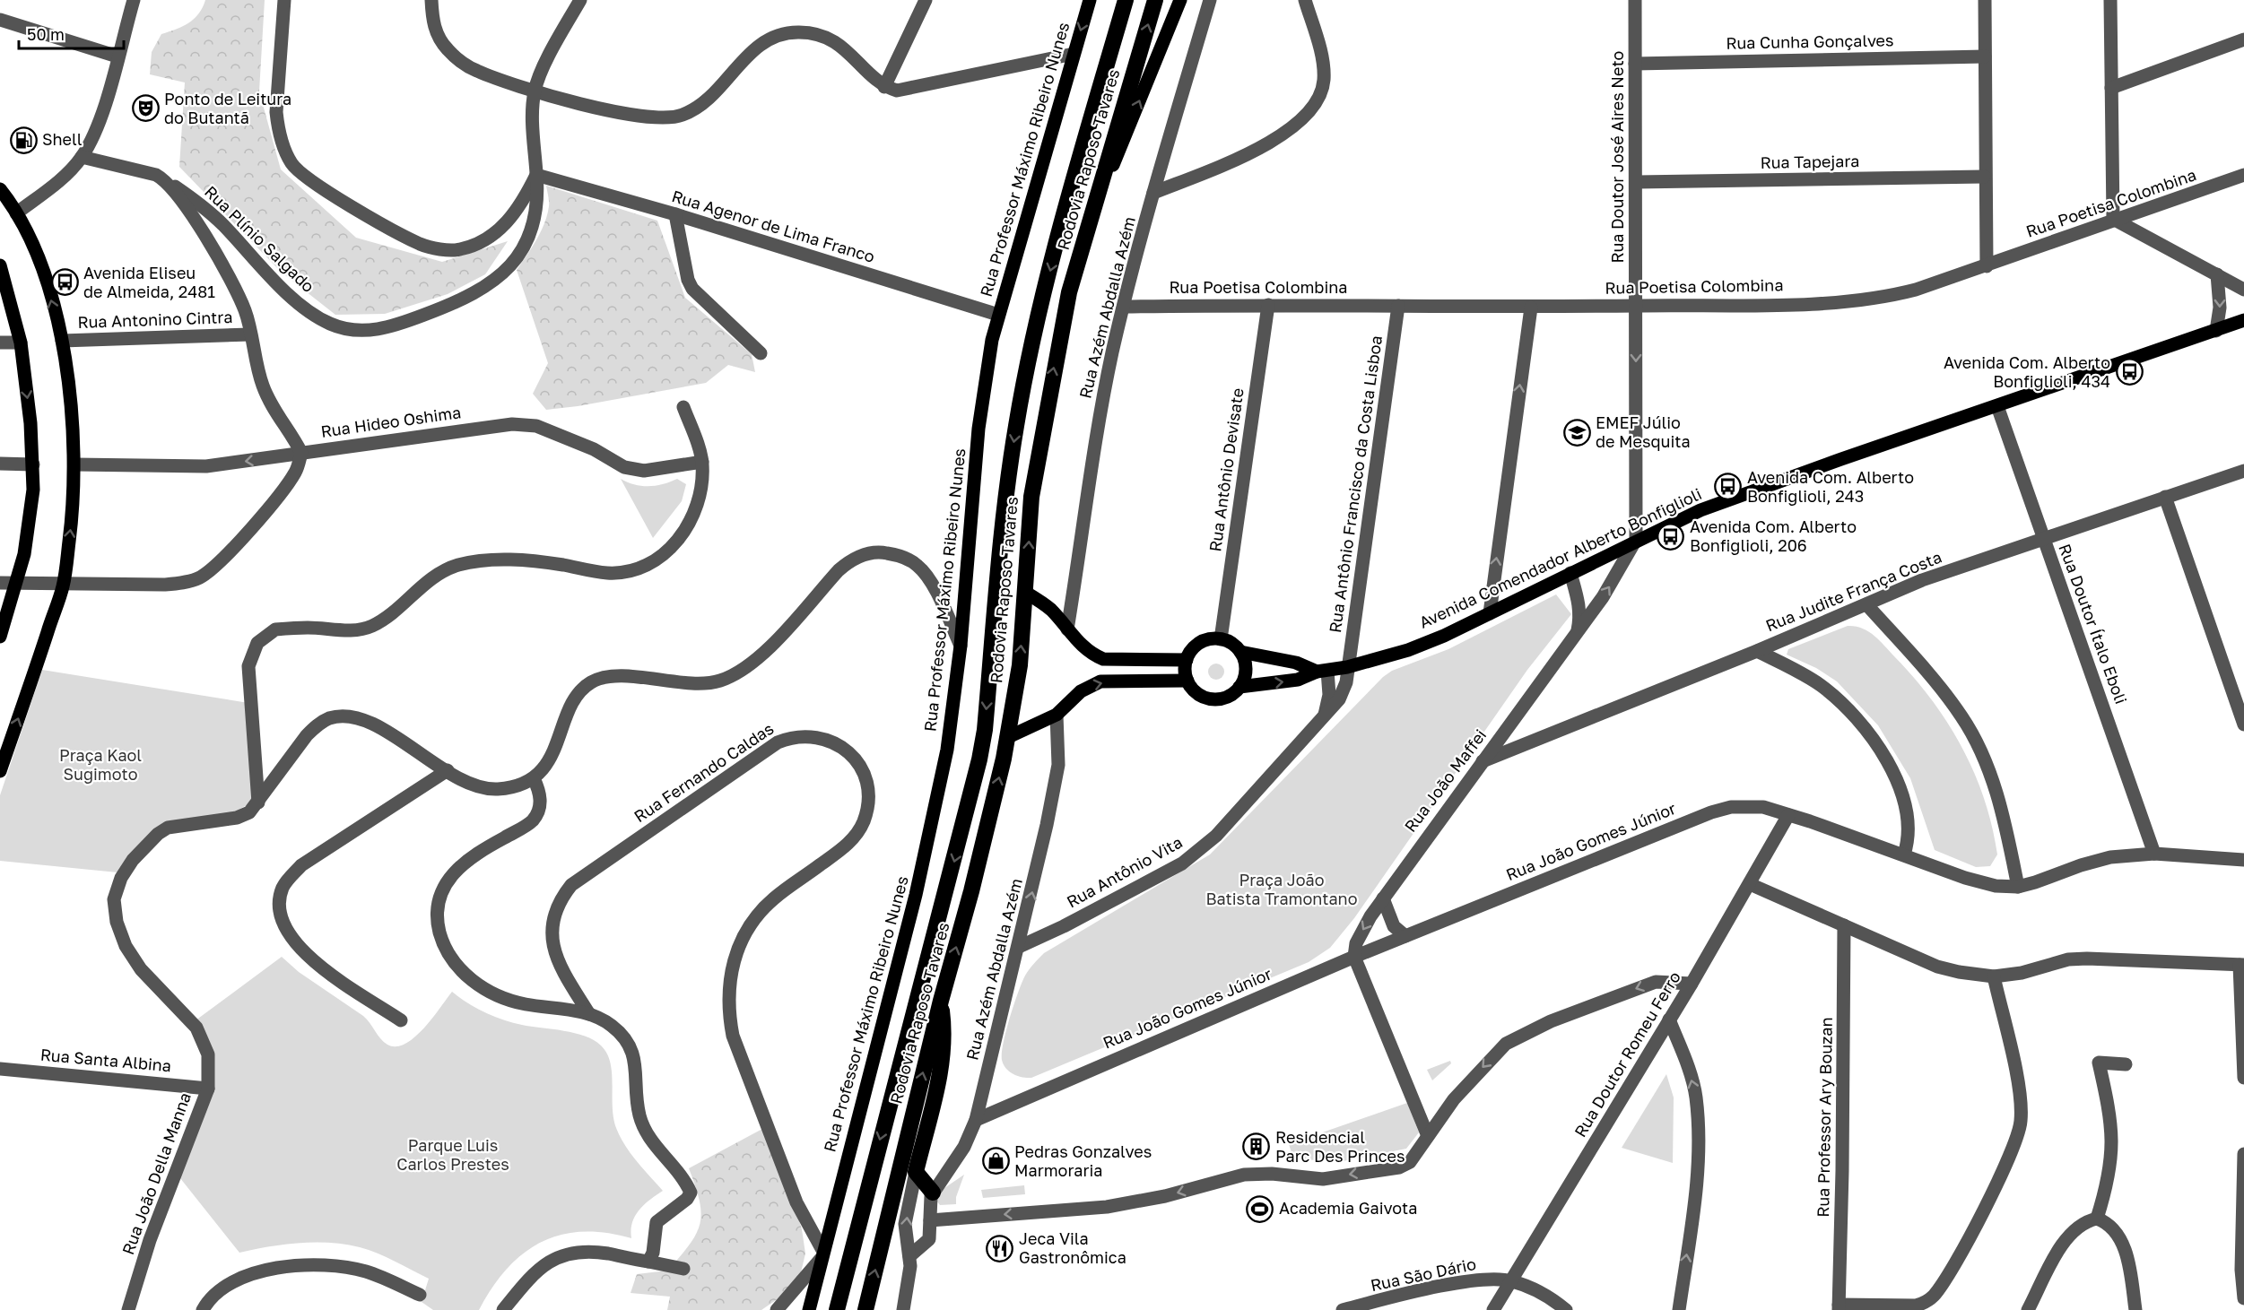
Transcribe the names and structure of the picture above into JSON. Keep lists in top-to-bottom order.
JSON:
{
  "streets": {
    "highway": ["Rodovia Raposo Tavares"],
    "main road": ["Rua Professor Máximo Ribeiro Nunes", "Avenida Comendador Alberto Bonfiglioli"],
    "street": [
      "Rua Cunha Gonçalves",
      "Rua Doutor José Aires Neto",
      "Rua Tapejara",
      "Rua Poetisa Colombina",
      "Rua Agenor de Lima Franco",
      "Rua Plínio Salgado",
      "Rua Azém Abdalla Azém",
      "Rua Antonino Cintra",
      "Rua Hideo Oshima",
      "Rua Antônio Devisate",
      "Rua Antônio Francisco da Costa Lisboa",
      "Rua Judite França Costa",
      "Rua Doutor Ítalo Eboli",
      "Rua Fernando Caldas",
      "Rua João Maffei",
      "Rua João Gomes Júnior",
      "Rua Antônio Vita",
      "Rua Doutor Romeu Ferro",
      "Rua Santa Albina",
      "Rua Professor Ary Bouzan",
      "Rua João Della Manna",
      "Rua São Dário"
    ]
  },
  "crossings": [
    ["Rua Cunha Gonçalves", "Rua Doutor José Aires Neto"],
    ["Rua Doutor José Aires Neto", "Rua Tapejara"],
    ["Rua Doutor José Aires Neto", "Rua Poetisa Colombina"],
    ["Rua Doutor José Aires Neto", "Avenida Comendador Alberto Bonfiglioli"],
    ["Rua Doutor José Aires Neto", "Rua João Maffei"],
    ["Rua Professor Máximo Ribeiro Nunes", "Rua Agenor de Lima Franco"],
    ["Rua Professor Máximo Ribeiro Nunes", "Rua Fernando Caldas"],
    ["Rua Poetisa Colombina", "Rua Azém Abdalla Azém"],
    ["Rua Poetisa Colombina", "Rua Antônio Devisate"],
    ["Rua Poetisa Colombina", "Rua Antônio Francisco da Costa Lisboa"],
    ["Rua Agenor de Lima Franco", "Rua Plínio Salgado"],
    ["Rua Azém Abdalla Azém", "Rua João Gomes Júnior"],
    ["Rua Azém Abdalla Azém", "Rua Antônio Vita"],
    ["Rua Antônio Devisate", "Avenida Comendador Alberto Bonfiglioli"],
    ["Rua Antônio Francisco da Costa Lisboa", "Avenida Comendador Alberto Bonfiglioli"],
    ["Rua Antônio Francisco da Costa Lisboa", "Rua Antônio Vita"],
    ["Avenida Comendador Alberto Bonfiglioli", "Rua Doutor Ítalo Eboli"],
    ["Avenida Comendador Alberto Bonfiglioli", "Rua João Maffei"],
    ["Avenida Comendador Alberto Bonfiglioli", "Rua Antônio Vita"],
    ["Rua Judite França Costa", "Rua Doutor Ítalo Eboli"],
    ["Rua Judite França Costa", "Rua João Maffei"],
    ["Rua Doutor Ítalo Eboli", "Rua João Gomes Júnior"],
    ["Rua João Maffei", "Rua João Gomes Júnior"],
    ["Rua João Gomes Júnior", "Rua Doutor Romeu Ferro"],
    ["Rua Doutor Romeu Ferro", "Rua São Dário"],
    ["Rua Santa Albina", "Rua João Della Manna"]
  ],
  "one_way": ["Rua Hideo Oshima"],
  "parks": ["Praça Kaol Sugimoto", "Praça João Batista Tramontano", "Parque Luis Carlos Prestes"],
  "places": {
    "theatre": ["Ponto de Leitura do Butantã"],
    "fuel station": ["Shell"],
    "bus stop": [
      "Avenida Eliseu de Almeida, 2481",
      "Avenida Com. Alberto Bonfiglioli, 434",
      "Avenida Com. Alberto Bonfiglioli, 243",
      "Avenida Com. Alberto Bonfiglioli, 206"
    ],
    "school or university": ["EMEF Júlio de Mesquita"],
    "building": ["Residencial Parc Des Princes"],
    "shop": ["Pedras Gonzalves Marmoraria"],
    "sports": ["Academia Gaivota"],
    "restaurant": ["Jeca Vila Gastronômica"]
  },
  "scale_bar": "50 m"
}
